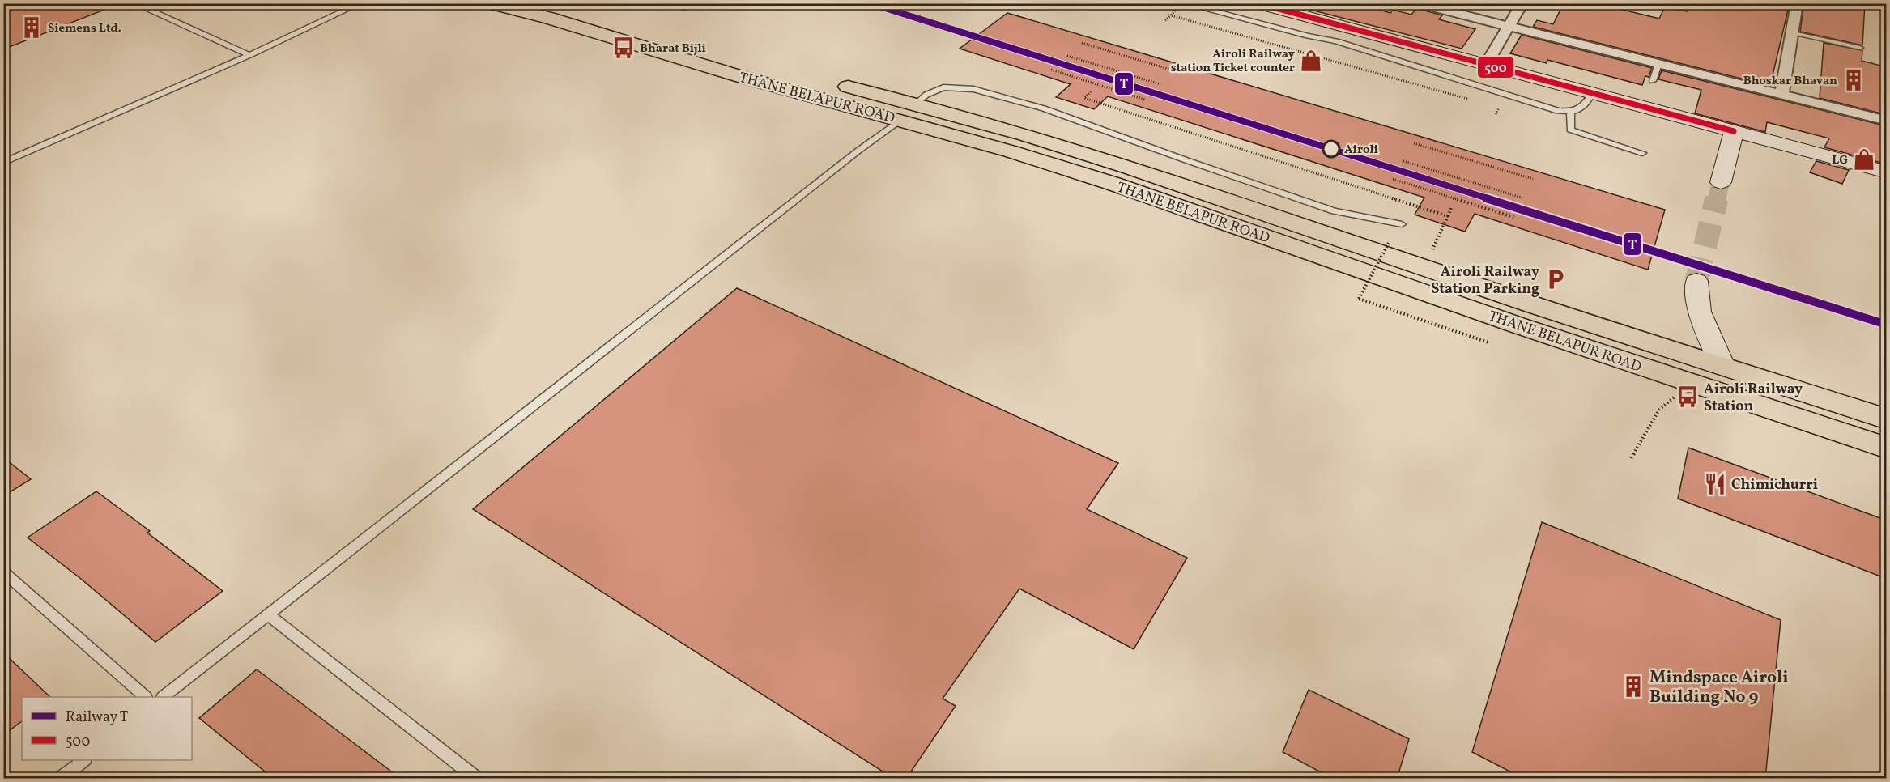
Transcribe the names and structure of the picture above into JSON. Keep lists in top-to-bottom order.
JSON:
{
  "streets": {
    "main road": ["THANE BELAPUR ROAD"]
  },
  "places": {
    "building": ["Siemens Ltd.", "Bhoskar Bhavan", "Mindspace Airoli Building No 9"],
    "bus stop": ["Bharat Bijli", "Airoli Railway Station"],
    "shop": ["Airoli Railway station Ticket counter", "LG"],
    "other": ["Airoli"],
    "parking": ["Airoli Railway Station Parking"],
    "restaurant": ["Chimichurri"]
  },
  "lines": ["rail line T", "transit line 500"],
  "legend": ["Railway T", "500"]
}
